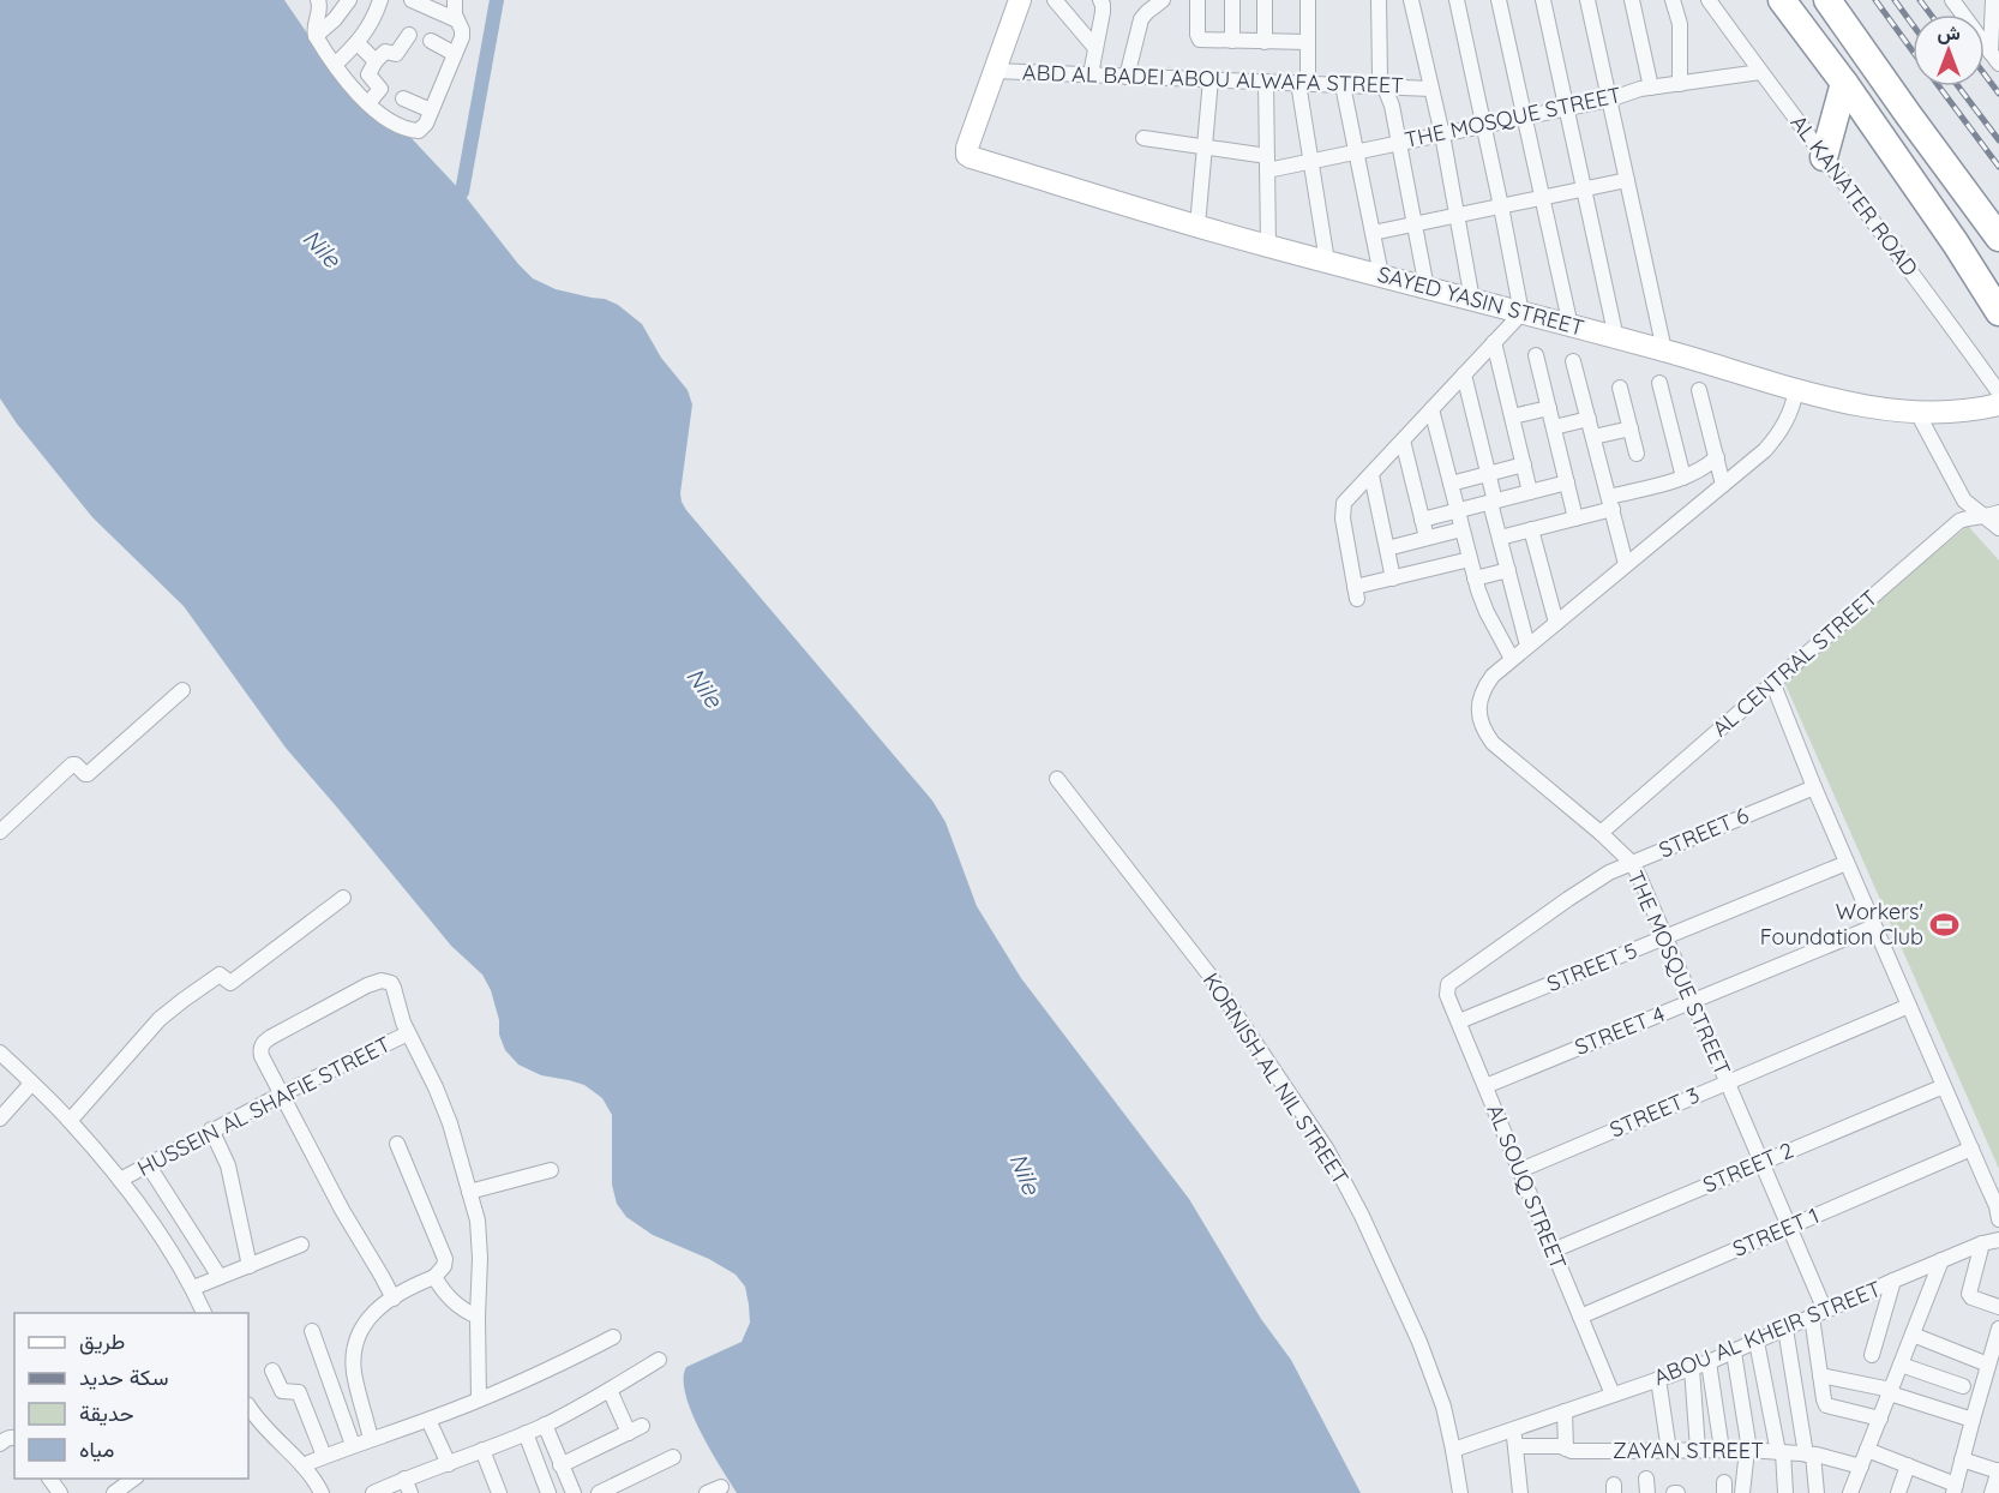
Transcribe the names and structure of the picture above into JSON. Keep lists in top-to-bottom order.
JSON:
{
  "streets": {
    "street": [
      "ABD AL BADEI ABOU ALWAFA STREET",
      "THE MOSQUE STREET",
      "AL KANATER ROAD",
      "SAYED YASIN STREET",
      "AL CENTRAL STREET",
      "STREET 6",
      "STREET 5",
      "STREET 4",
      "KORNISH AL NIL STREET",
      "HUSSEIN AL SHAFIE STREET",
      "STREET 3",
      "STREET 2",
      "AL SOUQ STREET",
      "STREET 1",
      "ABOU AL KHEIR STREET",
      "ZAYAN STREET"
    ]
  },
  "crossings": [
    ["ABD AL BADEI ABOU ALWAFA STREET", "SAYED YASIN STREET"],
    ["THE MOSQUE STREET", "AL KANATER ROAD"],
    ["THE MOSQUE STREET", "SAYED YASIN STREET"],
    ["THE MOSQUE STREET", "AL CENTRAL STREET"],
    ["THE MOSQUE STREET", "STREET 6"],
    ["THE MOSQUE STREET", "STREET 5"],
    ["THE MOSQUE STREET", "STREET 4"],
    ["THE MOSQUE STREET", "STREET 3"],
    ["THE MOSQUE STREET", "STREET 2"],
    ["THE MOSQUE STREET", "STREET 1"],
    ["THE MOSQUE STREET", "ABOU AL KHEIR STREET"],
    ["STREET 6", "AL SOUQ STREET"],
    ["STREET 5", "AL SOUQ STREET"],
    ["STREET 4", "AL SOUQ STREET"],
    ["KORNISH AL NIL STREET", "ABOU AL KHEIR STREET"],
    ["STREET 3", "AL SOUQ STREET"],
    ["STREET 2", "AL SOUQ STREET"],
    ["AL SOUQ STREET", "STREET 1"],
    ["AL SOUQ STREET", "ABOU AL KHEIR STREET"]
  ],
  "water": ["Nile"],
  "places": {
    "sports": ["Workers' Foundation Club"]
  },
  "legend": [
    "طريق",
    "سكة حديد",
    "حديقة",
    "مياه"
  ],
  "north": "top"
}
